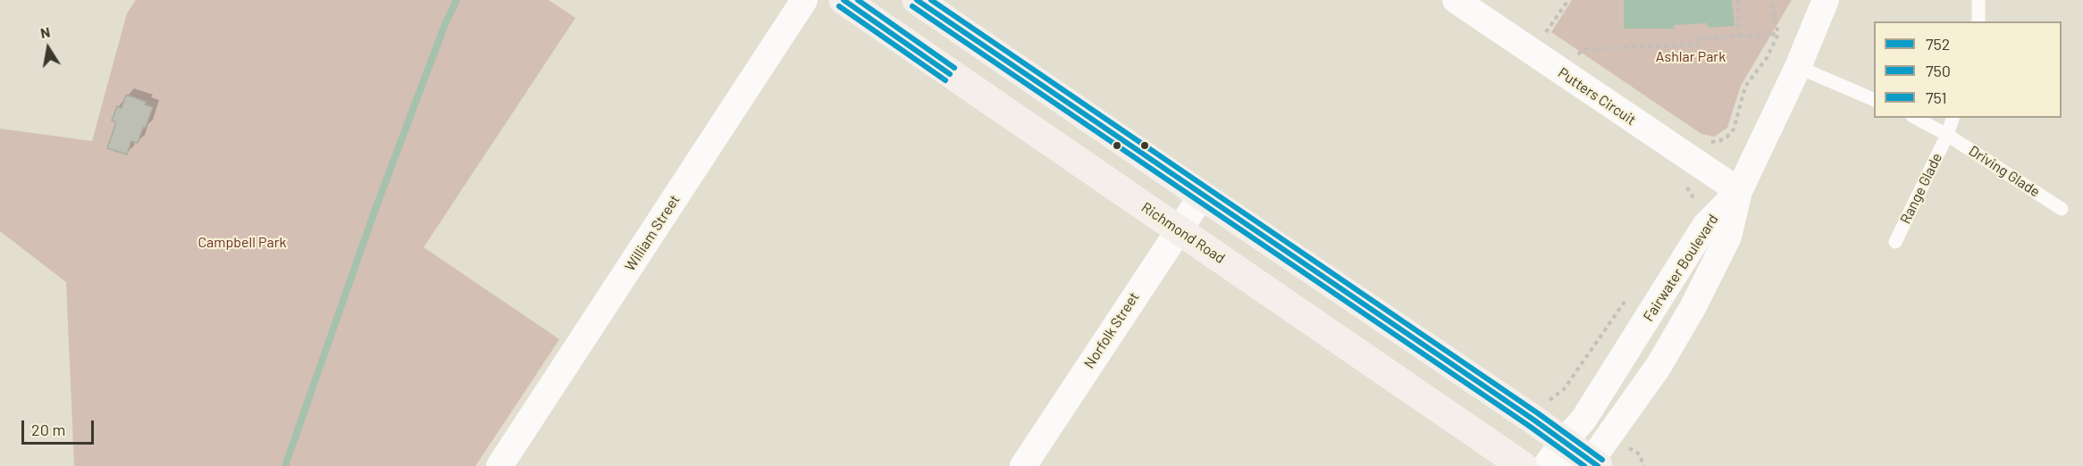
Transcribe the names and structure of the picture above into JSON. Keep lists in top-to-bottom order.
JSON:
{
  "streets": {
    "main road": ["Richmond Road"],
    "street": [
      "Putters Circuit",
      "William Street",
      "Fairwater Boulevard",
      "Norfolk Street"
    ],
    "lane": ["Driving Glade", "Range Glade"]
  },
  "crossings": [
    ["Putters Circuit", "Fairwater Boulevard"],
    ["Driving Glade", "Range Glade"],
    ["Richmond Road", "Norfolk Street"]
  ],
  "parks": ["Ashlar Park", "Campbell Park"],
  "lines": ["transit line 752", "transit line 751", "transit line 750"],
  "legend": ["752", "750", "751"],
  "scale_bar": "20 m",
  "north": "top"
}
